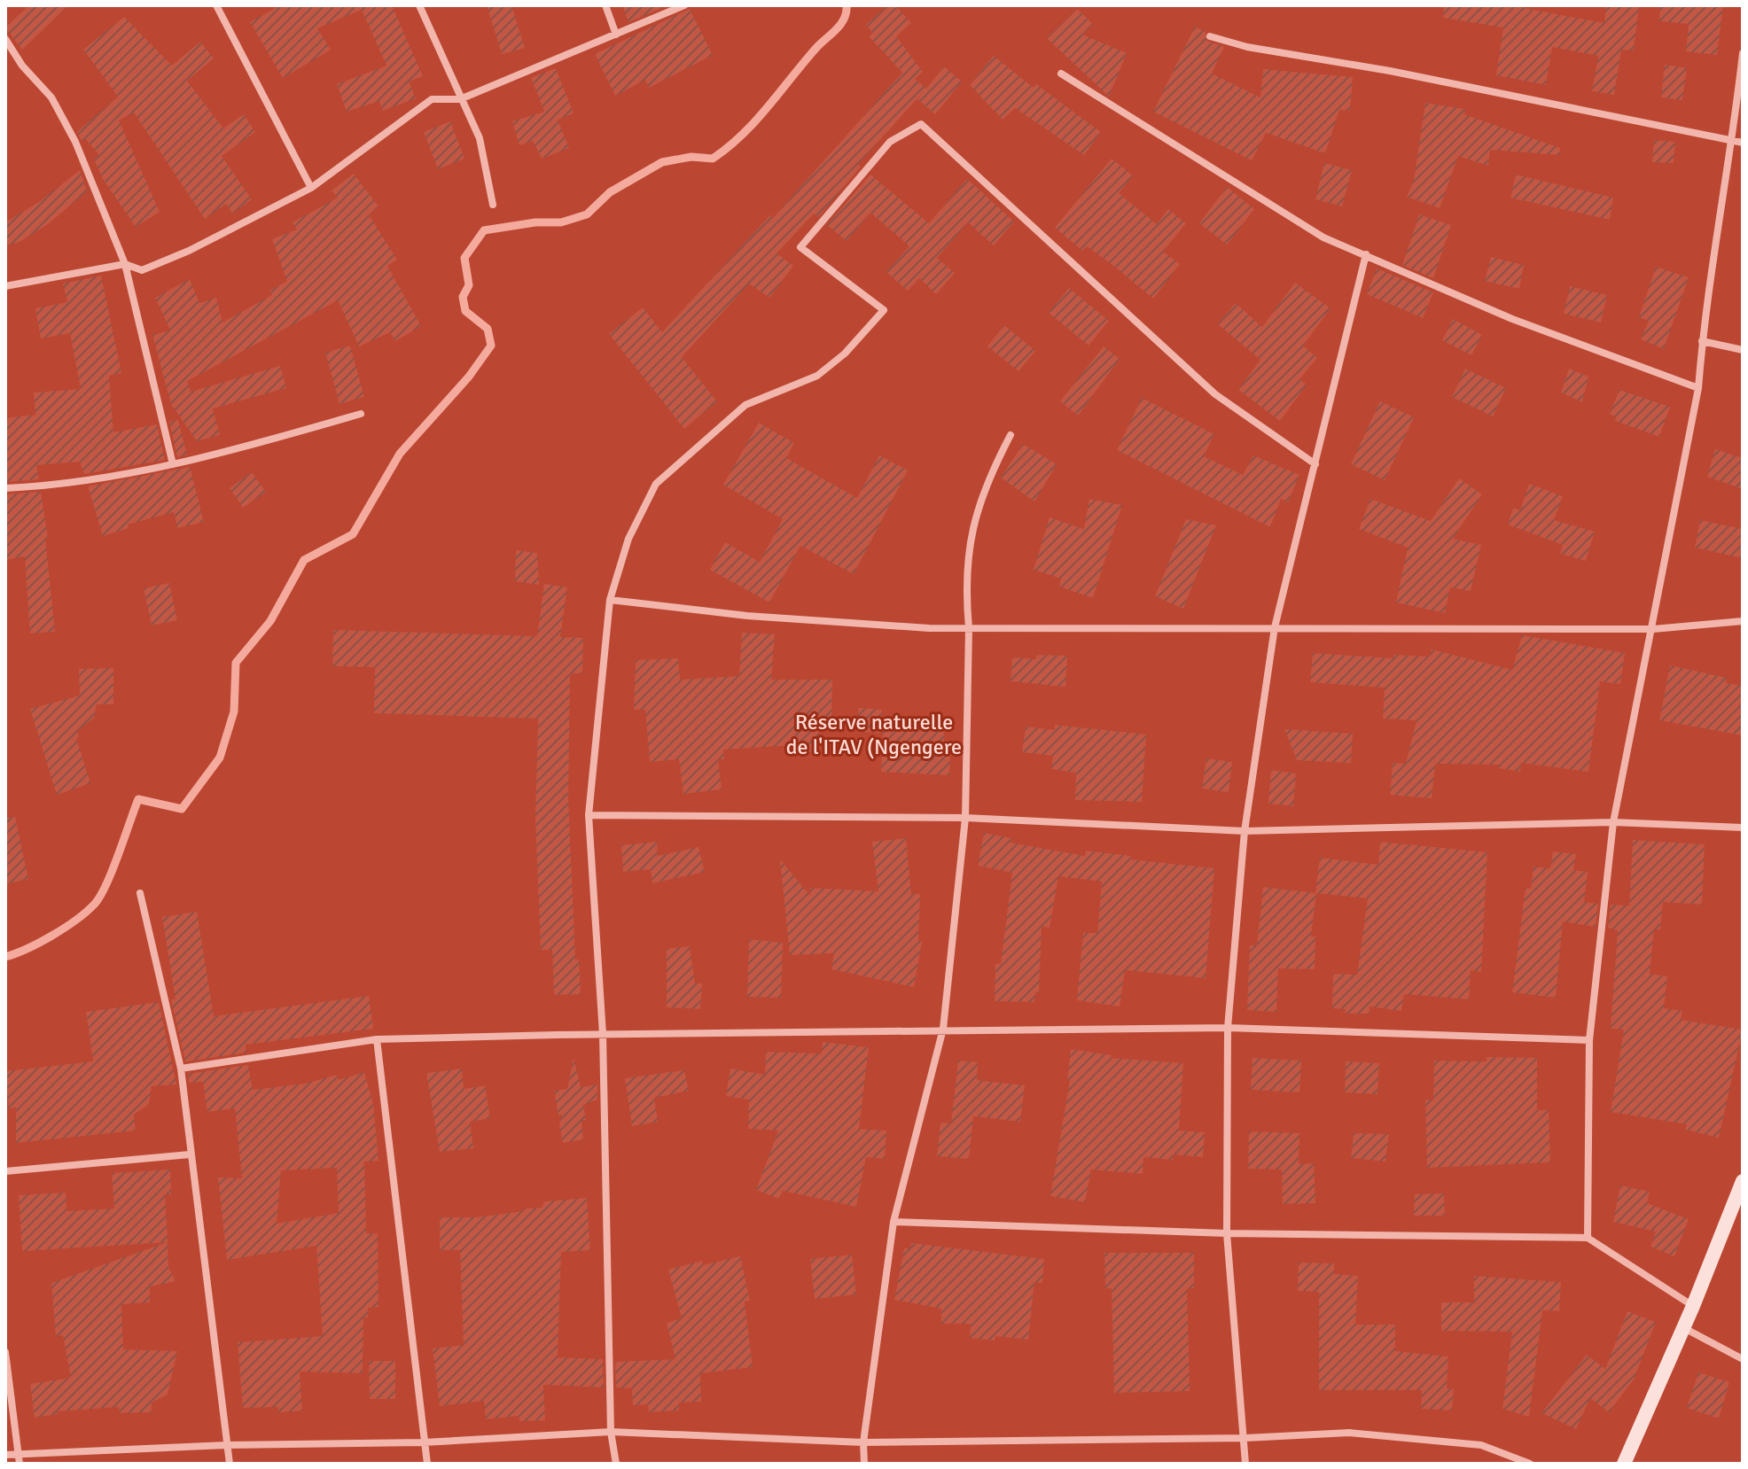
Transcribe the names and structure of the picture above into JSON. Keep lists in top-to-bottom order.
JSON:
{
  "parks": ["Réserve naturelle de l'ITAV (Ngengere"]
}
